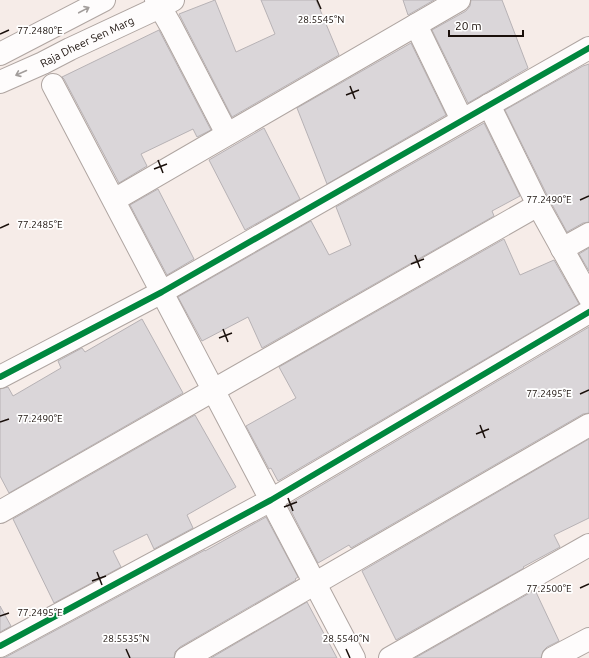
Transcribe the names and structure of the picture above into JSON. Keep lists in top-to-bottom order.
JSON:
{
  "streets": {
    "street": ["Raja Dheer Sen Marg"]
  },
  "scale_bar": "20 m",
  "coordinates": [
    "28.5545°N",
    "77.2480°E",
    "77.2490°E",
    "77.2485°E",
    "77.2495°E",
    "77.2500°E",
    "28.5535°N",
    "28.5540°N"
  ]
}
